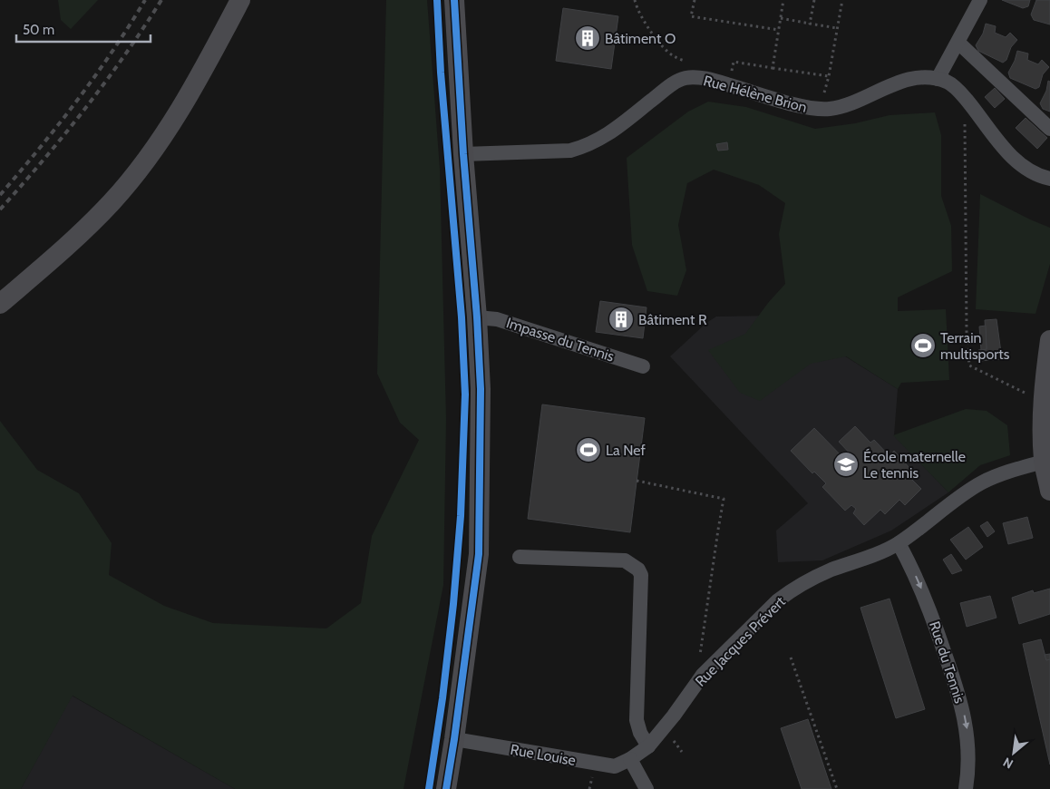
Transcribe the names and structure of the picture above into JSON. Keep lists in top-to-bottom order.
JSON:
{
  "streets": {
    "street": [
      "Rue Hélène Brion",
      "Impasse du Tennis",
      "Rue Jacques Prévert",
      "Rue du Tennis",
      "Rue Louise"
    ]
  },
  "crossings": [
    ["Rue Jacques Prévert", "Rue du Tennis"],
    ["Rue Jacques Prévert", "Rue Louise"]
  ],
  "one_way": ["Rue du Tennis"],
  "places": {
    "building": ["Bâtiment O", "Bâtiment R"],
    "sports": ["Terrain multisports", "La Nef"],
    "school or university": ["École maternelle Le tennis"]
  },
  "scale_bar": "50 m",
  "north": "bottom left"
}
